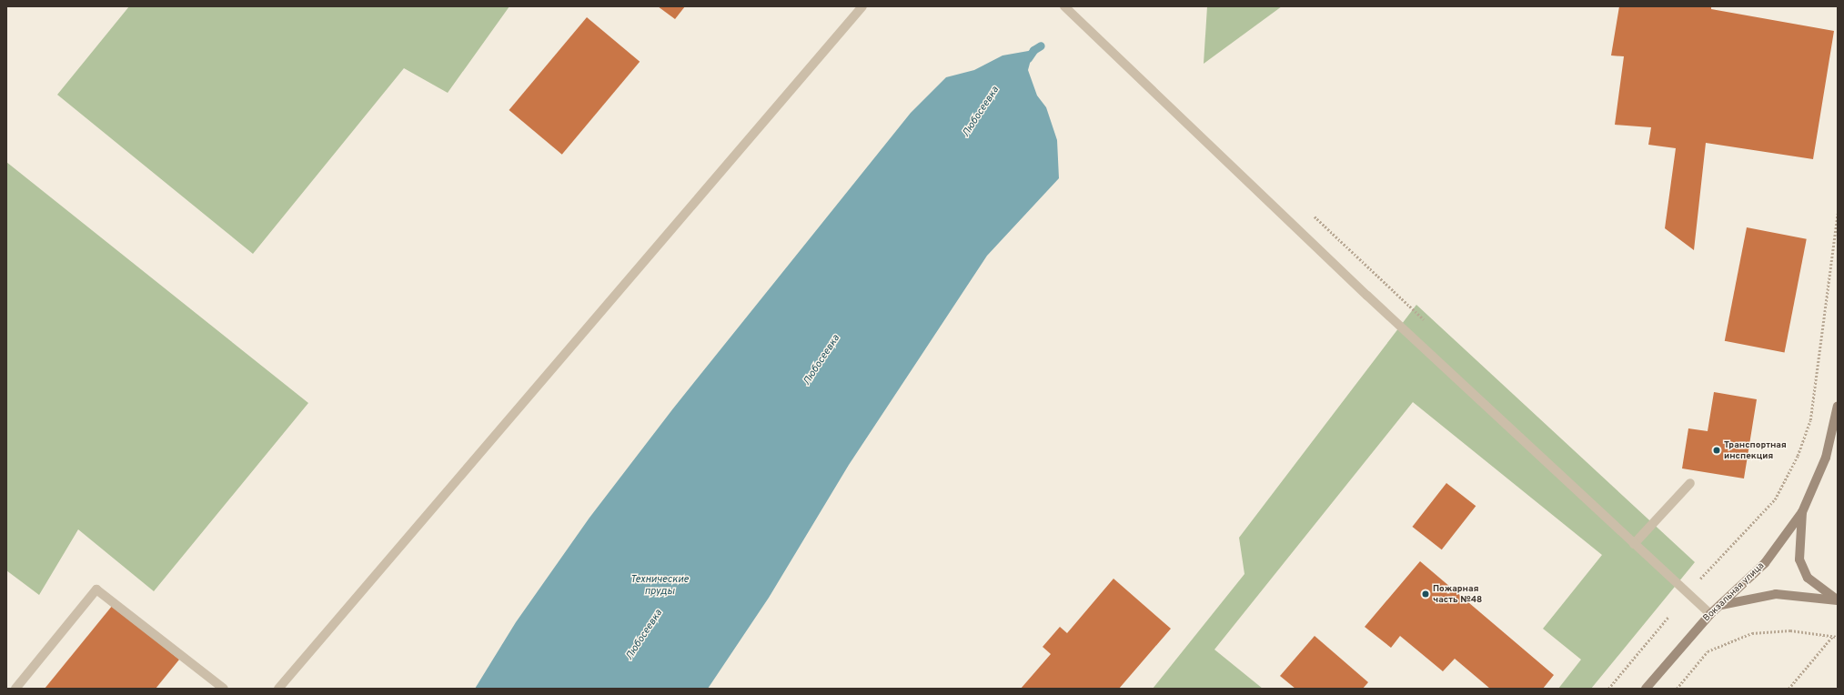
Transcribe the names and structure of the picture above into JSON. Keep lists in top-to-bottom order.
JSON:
{
  "streets": {
    "street": ["Вокзальная улица"]
  },
  "water": ["Любосеевка", "Технические пруды"],
  "places": ["Транспортная инспекция", "Пожарная часть №48"]
}
